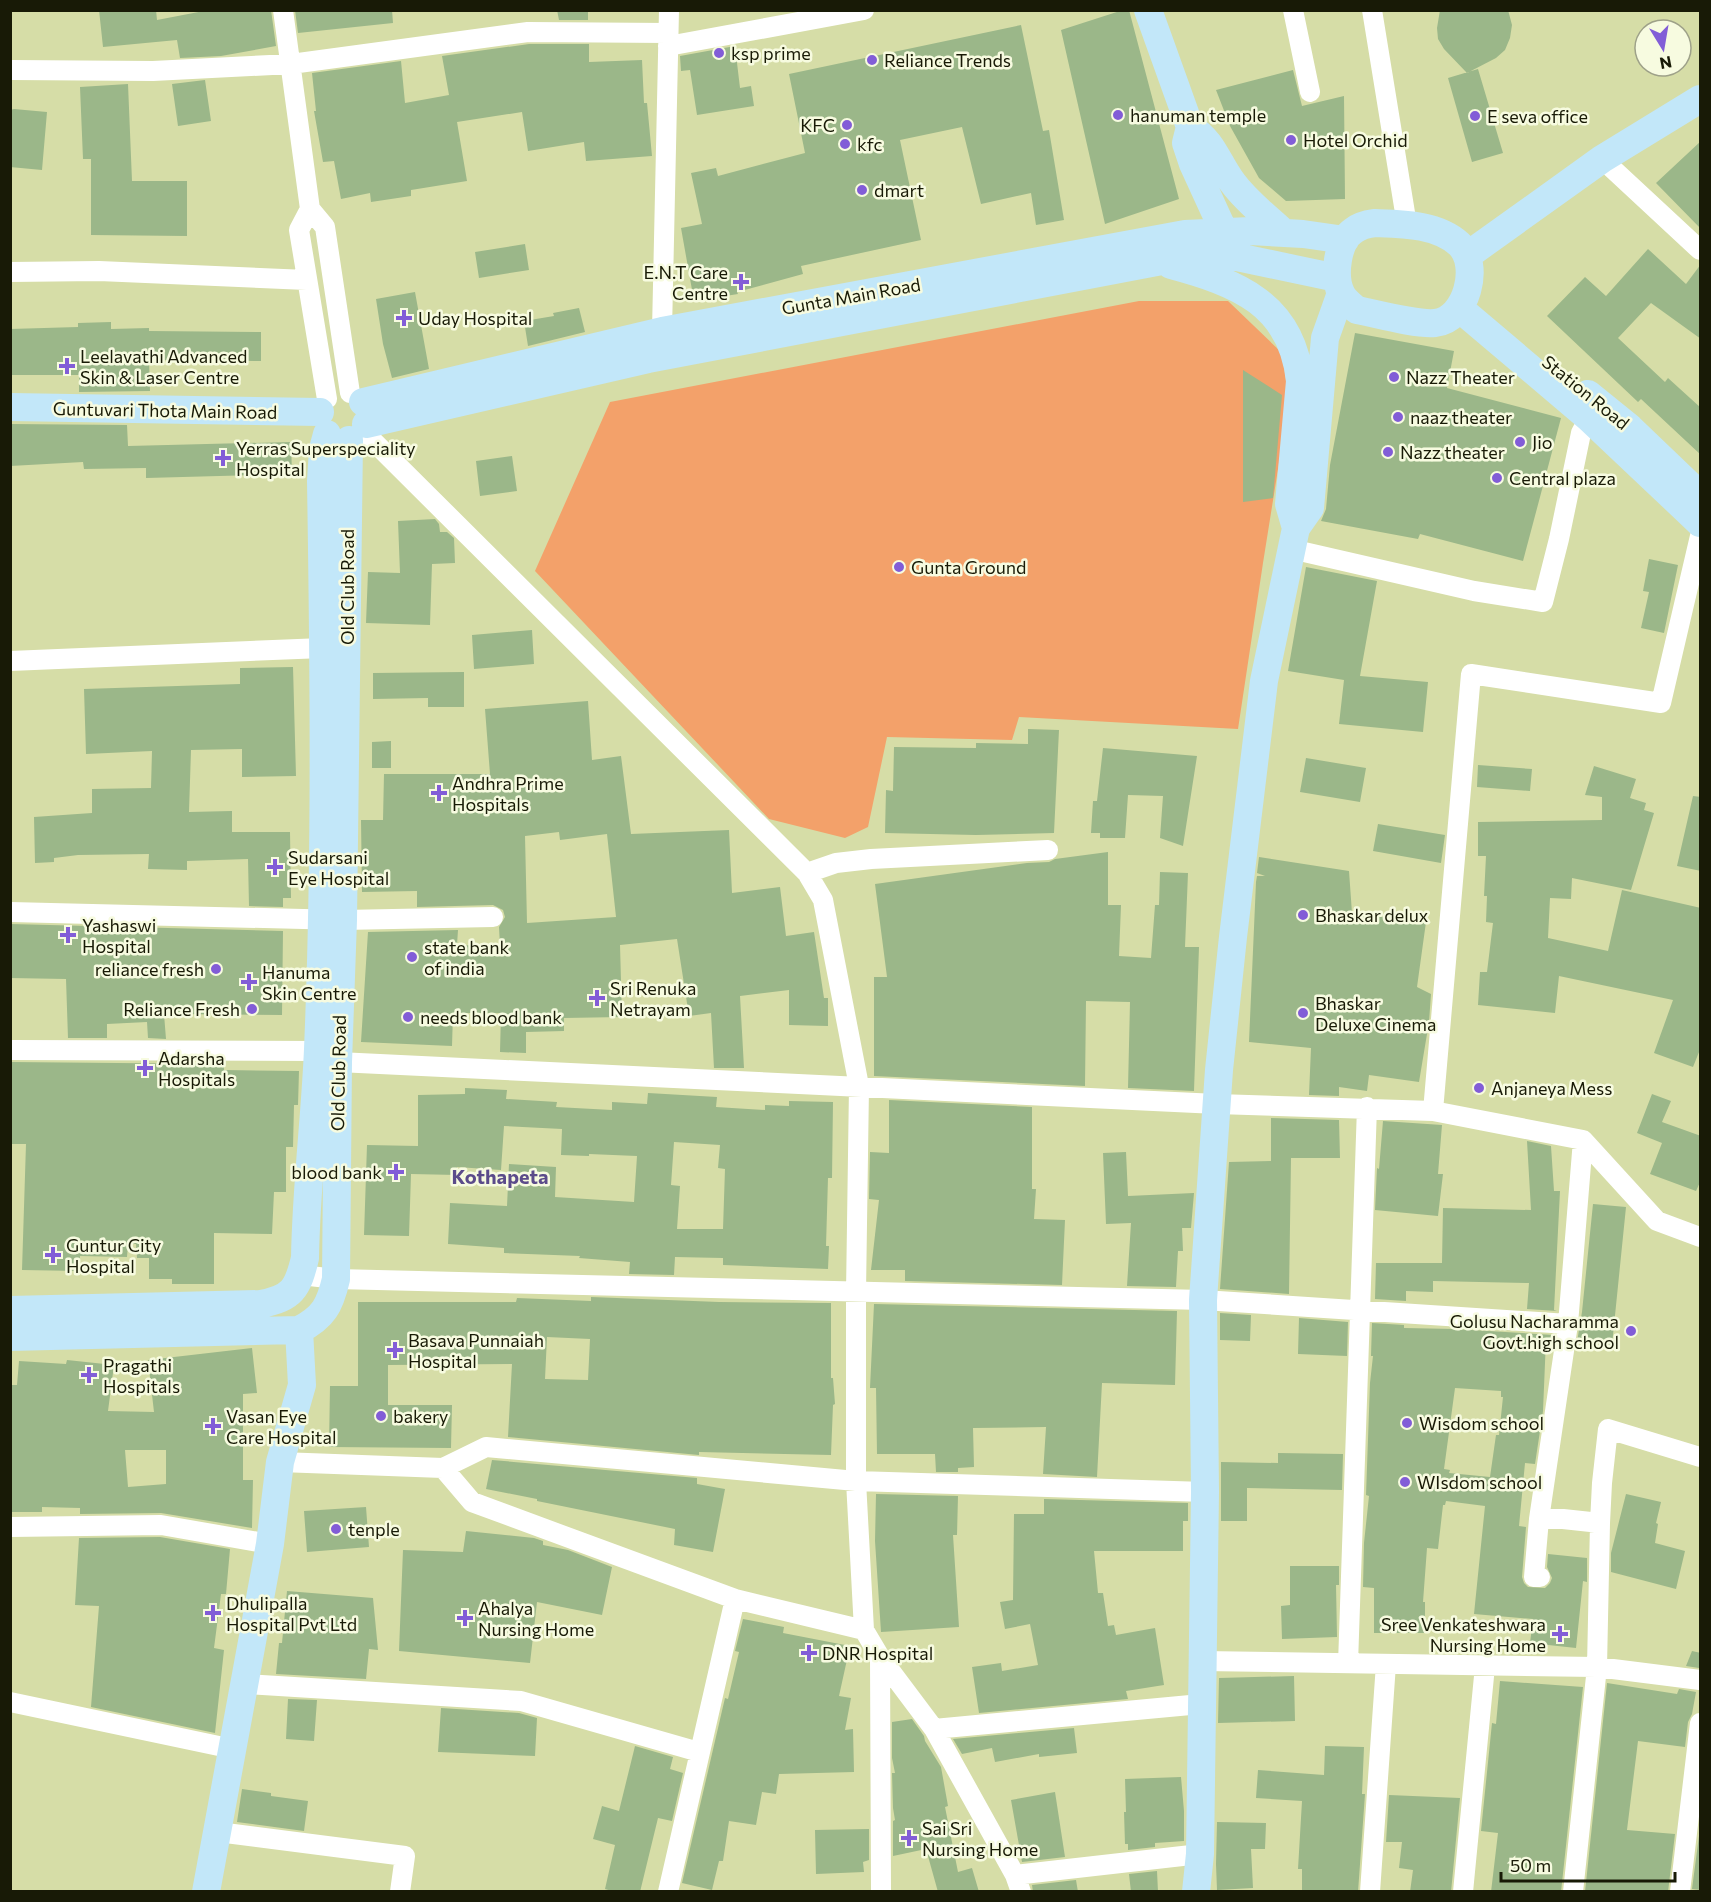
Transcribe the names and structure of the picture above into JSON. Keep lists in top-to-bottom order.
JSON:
{
  "streets": {
    "street": [
      "Gunta Main Road",
      "Station Road",
      "Guntuvari Thota Main Road",
      "Old Club Road"
    ]
  },
  "crossings": [
    ["Gunta Main Road", "Station Road"],
    ["Gunta Main Road", "Guntuvari Thota Main Road"],
    ["Gunta Main Road", "Old Club Road"],
    ["Guntuvari Thota Main Road", "Old Club Road"]
  ],
  "districts": ["Kothapeta"],
  "places": {
    "other": [
      "ksp prime",
      "Reliance Trends",
      "hanuman temple",
      "E seva office",
      "KFC",
      "Hotel Orchid",
      "kfc",
      "dmart",
      "Nazz Theater",
      "naaz theater",
      "Jio",
      "Nazz theater",
      "Central plaza",
      "Gunta Ground",
      "Bhaskar delux",
      "state bank of india",
      "reliance fresh",
      "Reliance Fresh",
      "Bhaskar Deluxe Cinema",
      "needs blood bank",
      "Anjaneya Mess",
      "Golusu Nacharamma Govt.high school",
      "bakery",
      "Wisdom school",
      "WIsdom school",
      "tenple"
    ],
    "health": [
      "E.N.T Care Centre",
      "Uday Hospital",
      "Leelavathi Advanced Skin & Laser Centre",
      "Yerras Superspeciality Hospital",
      "Andhra Prime Hospitals",
      "Sudarsani Eye Hospital",
      "Yashaswi Hospital",
      "Hanuma Skin Centre",
      "Sri Renuka Netrayam",
      "Adarsha Hospitals",
      "blood bank",
      "Guntur City Hospital",
      "Basava Punnaiah Hospital",
      "Pragathi Hospitals",
      "Vasan Eye Care Hospital",
      "Dhulipalla Hospital Pvt Ltd",
      "Ahalya Nursing Home",
      "Sree Venkateshwara Nursing Home",
      "DNR Hospital",
      "Sai Sri Nursing Home"
    ]
  },
  "scale_bar": "50 m",
  "north": "bottom"
}
